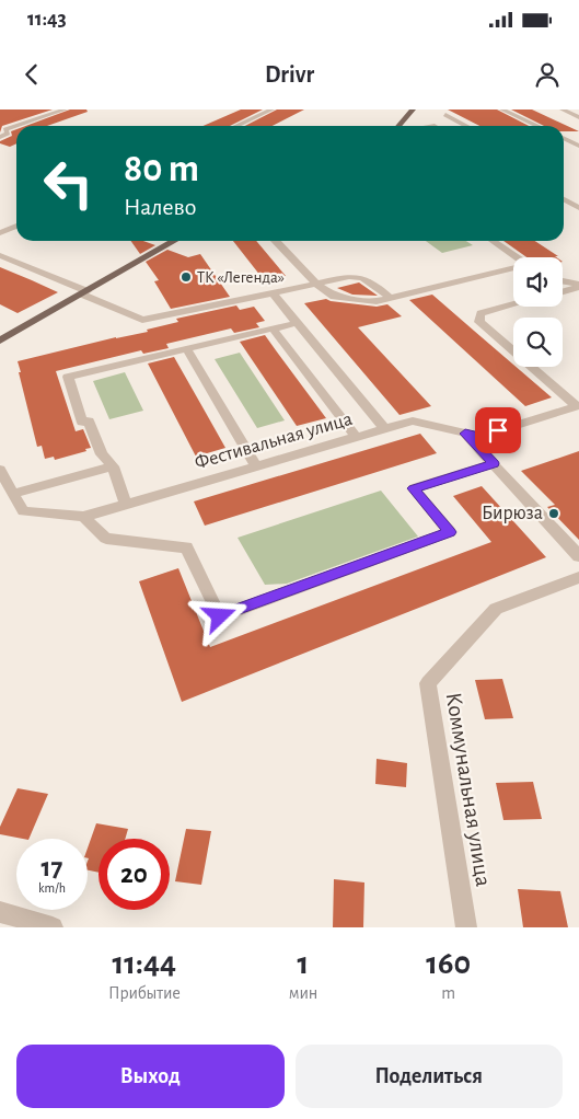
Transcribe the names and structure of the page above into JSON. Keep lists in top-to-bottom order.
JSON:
{
  "streets": {
    "street": ["Фестивальная улица", "Коммунальная улица"]
  },
  "places": ["ТК «Легенда»", "Бирюза"],
  "page": {
    "status": "11:43",
    "header": "Drivr",
    "turn": ["80 m", "Налево"],
    "speed": "17 km/h",
    "limit": "20",
    "eta": [
      "11:44",
      "Прибытие",
      "1",
      "мин",
      "160",
      "m"
    ],
    "buttons": ["Выход", "Поделиться"]
  }
}
